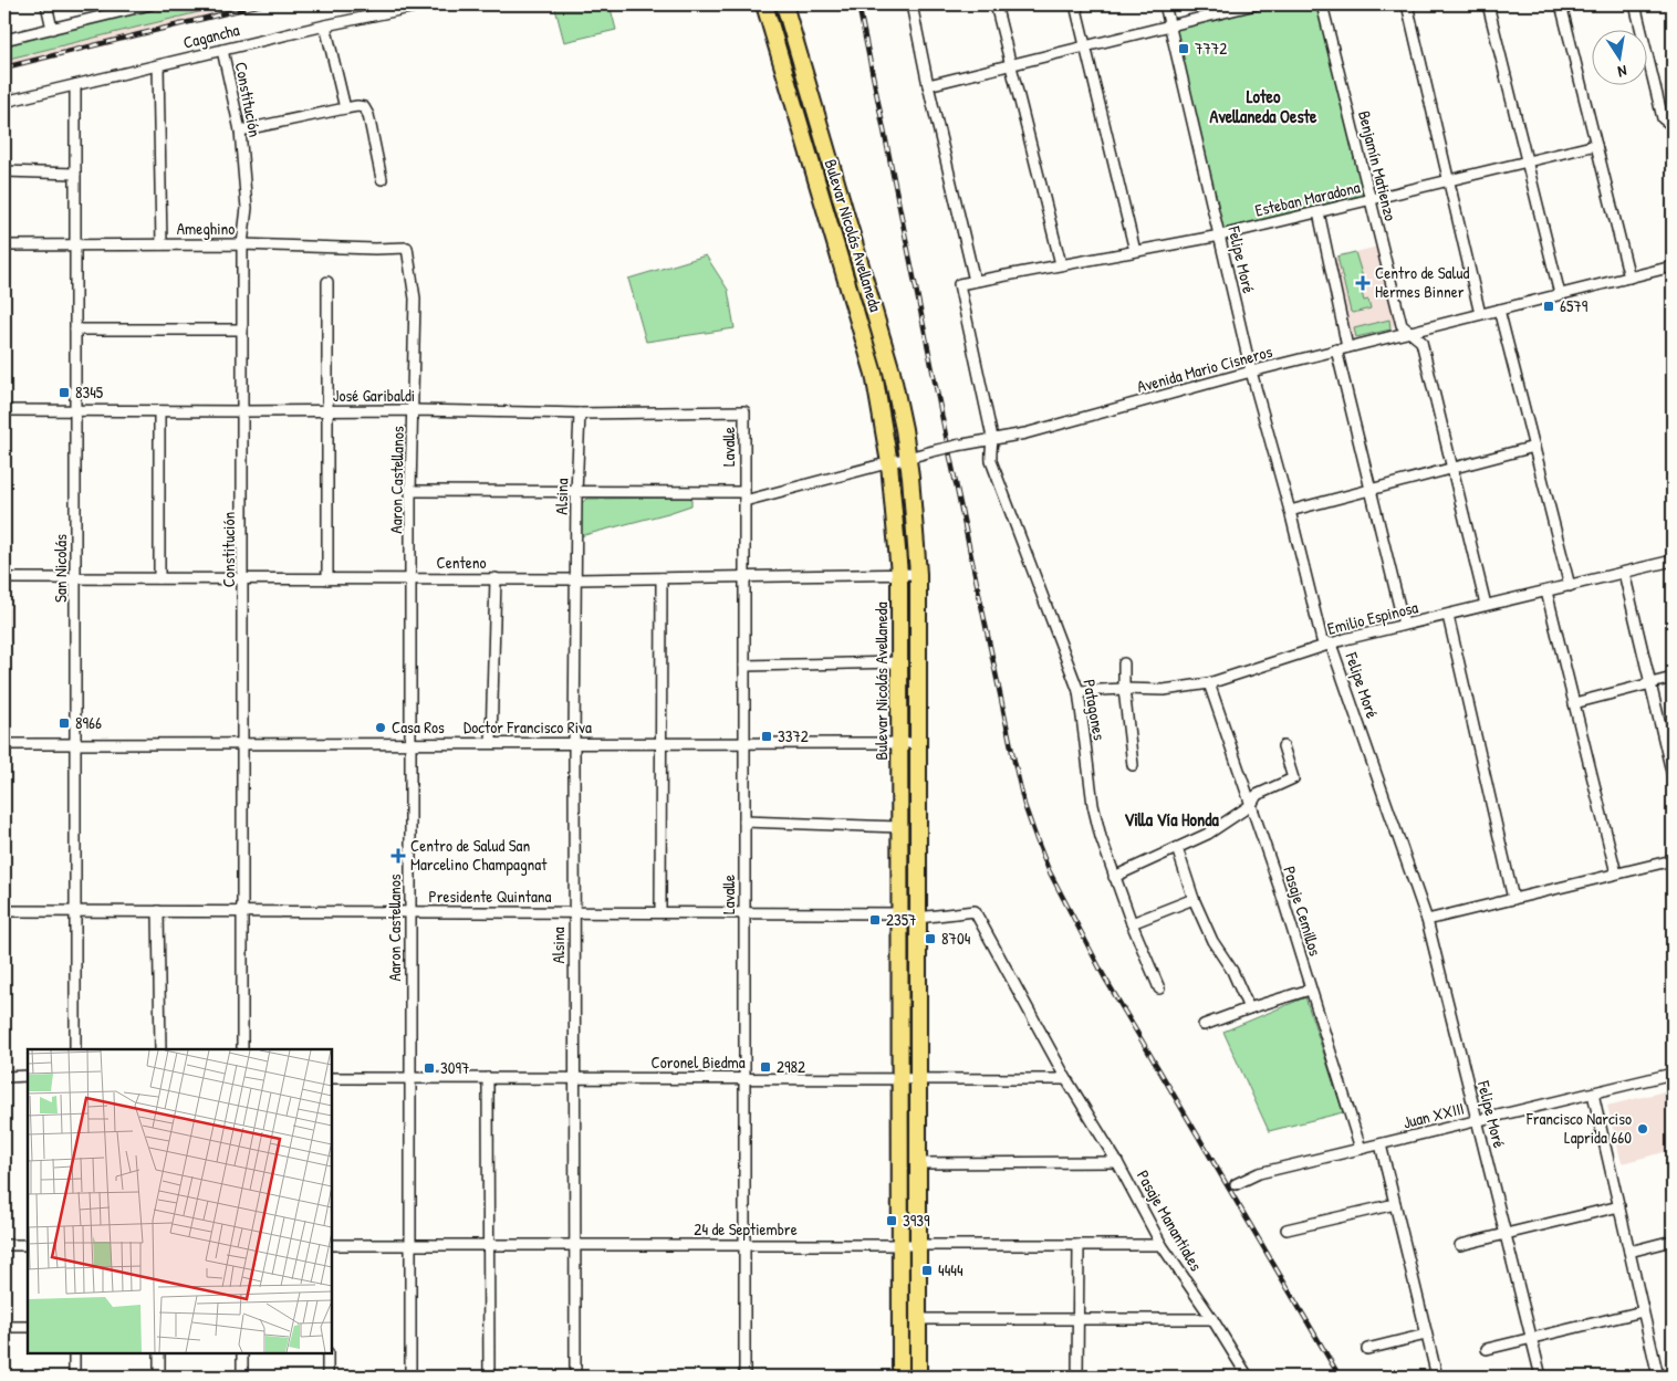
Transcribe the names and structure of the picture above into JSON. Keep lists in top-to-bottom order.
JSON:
{
  "streets": {
    "main road": ["Bulevar Nicolás Avellaneda"],
    "street": [
      "Cagancha",
      "Constitución",
      "Benjamín Matienzo",
      "Esteban Maradona",
      "Ameghino",
      "Felipe Moré",
      "Avenida Mario Cisneros",
      "José Garibaldi",
      "Lavalle",
      "Aaron Castellanos",
      "Alsina",
      "Centeno",
      "San Nicolás",
      "Emilio Espinosa",
      "Patagones",
      "Doctor Francisco Riva",
      "Presidente Quintana",
      "Pasaje Cemillos",
      "Coronel Biedma",
      "Juan XXIII",
      "Pasaje Manantiales",
      "24 de Septiembre"
    ]
  },
  "crossings": [
    ["Cagancha", "Constitución"],
    ["Cagancha", "San Nicolás"],
    ["Constitución", "Ameghino"],
    ["Constitución", "José Garibaldi"],
    ["Constitución", "Centeno"],
    ["Constitución", "Doctor Francisco Riva"],
    ["Constitución", "Presidente Quintana"],
    ["Benjamín Matienzo", "Esteban Maradona"],
    ["Benjamín Matienzo", "Avenida Mario Cisneros"],
    ["Benjamín Matienzo", "Emilio Espinosa"],
    ["Esteban Maradona", "Felipe Moré"],
    ["Esteban Maradona", "Patagones"],
    ["Ameghino", "Aaron Castellanos"],
    ["Ameghino", "San Nicolás"],
    ["Bulevar Nicolás Avellaneda", "Avenida Mario Cisneros"],
    ["Bulevar Nicolás Avellaneda", "Centeno"],
    ["Bulevar Nicolás Avellaneda", "Doctor Francisco Riva"],
    ["Bulevar Nicolás Avellaneda", "Presidente Quintana"],
    ["Bulevar Nicolás Avellaneda", "Coronel Biedma"],
    ["Bulevar Nicolás Avellaneda", "24 de Septiembre"],
    ["Felipe Moré", "Avenida Mario Cisneros"],
    ["Felipe Moré", "Emilio Espinosa"],
    ["Felipe Moré", "Juan XXIII"],
    ["Avenida Mario Cisneros", "Lavalle"],
    ["Avenida Mario Cisneros", "Aaron Castellanos"],
    ["Avenida Mario Cisneros", "Alsina"],
    ["Avenida Mario Cisneros", "Patagones"],
    ["José Garibaldi", "Lavalle"],
    ["José Garibaldi", "Aaron Castellanos"],
    ["José Garibaldi", "Alsina"],
    ["José Garibaldi", "San Nicolás"],
    ["Lavalle", "Centeno"],
    ["Lavalle", "Doctor Francisco Riva"],
    ["Lavalle", "Presidente Quintana"],
    ["Lavalle", "Coronel Biedma"],
    ["Lavalle", "24 de Septiembre"],
    ["Aaron Castellanos", "Centeno"],
    ["Aaron Castellanos", "Doctor Francisco Riva"],
    ["Aaron Castellanos", "Presidente Quintana"],
    ["Aaron Castellanos", "Coronel Biedma"],
    ["Aaron Castellanos", "24 de Septiembre"],
    ["Alsina", "Centeno"],
    ["Alsina", "Doctor Francisco Riva"],
    ["Alsina", "Presidente Quintana"],
    ["Alsina", "Coronel Biedma"],
    ["Alsina", "24 de Septiembre"],
    ["Centeno", "San Nicolás"],
    ["San Nicolás", "Doctor Francisco Riva"],
    ["San Nicolás", "Presidente Quintana"],
    ["Emilio Espinosa", "Patagones"],
    ["Emilio Espinosa", "Pasaje Cemillos"],
    ["Presidente Quintana", "Pasaje Manantiales"],
    ["Pasaje Cemillos", "Juan XXIII"],
    ["Coronel Biedma", "Pasaje Manantiales"],
    ["Pasaje Manantiales", "24 de Septiembre"]
  ],
  "districts": ["Loteo Avellaneda Oeste", "Villa Vía Honda"],
  "places": {
    "transit": [
      "7772",
      "6579",
      "8345",
      "8966",
      "3372",
      "2357",
      "8704",
      "2982",
      "3097",
      "3939",
      "4444"
    ],
    "health": ["Centro de Salud Hermes Binner", "Centro de Salud San Marcelino Champagnat"],
    "other": ["Casa Ros", "Francisco Narciso Laprida 660"]
  },
  "north": "bottom"
}
